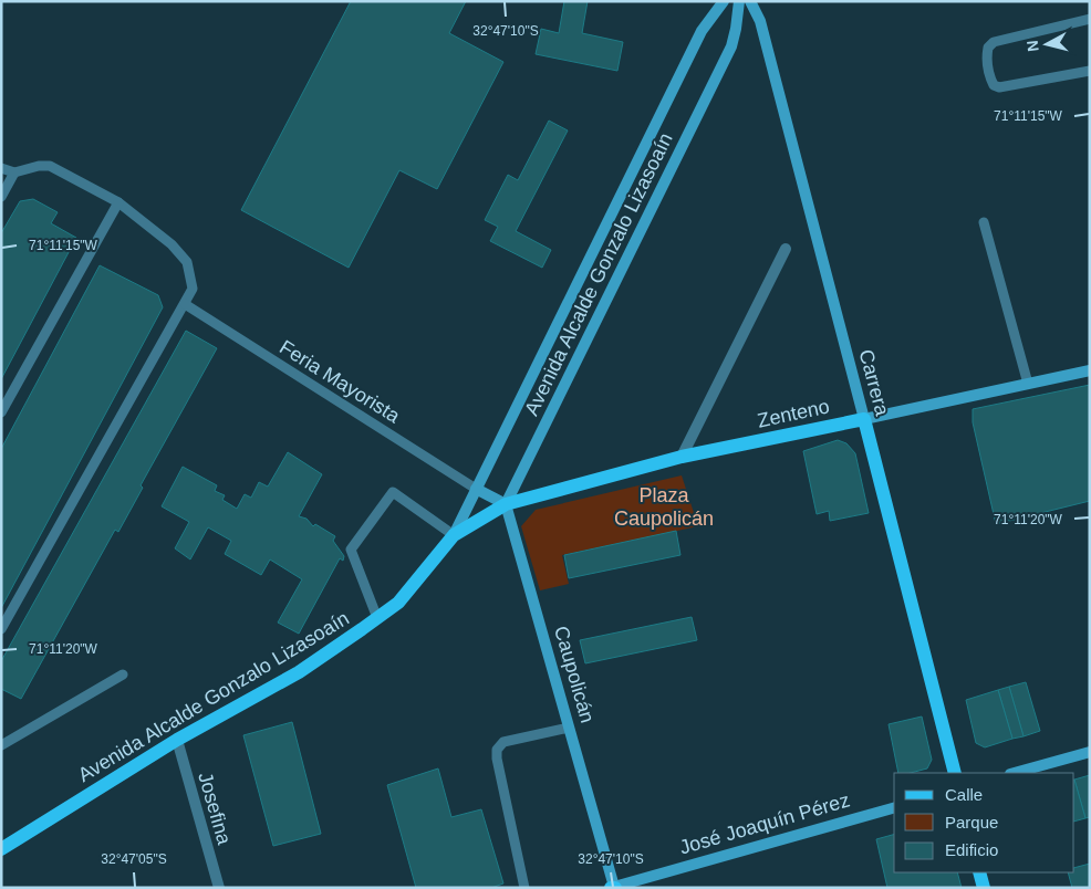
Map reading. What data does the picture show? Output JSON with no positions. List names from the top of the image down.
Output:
{
  "streets": {
    "main road": [
      "Avenida Alcalde Gonzalo Lizasoaín",
      "Carrera",
      "Zenteno",
      "Caupolicán",
      "José Joaquín Pérez"
    ],
    "street": ["Josefina"],
    "lane": ["Feria Mayorista"]
  },
  "crossings": [
    ["Avenida Alcalde Gonzalo Lizasoaín", "Feria Mayorista"],
    ["Avenida Alcalde Gonzalo Lizasoaín", "Zenteno"],
    ["Avenida Alcalde Gonzalo Lizasoaín", "Caupolicán"],
    ["Avenida Alcalde Gonzalo Lizasoaín", "Josefina"],
    ["Carrera", "Zenteno"],
    ["Zenteno", "Caupolicán"],
    ["Caupolicán", "José Joaquín Pérez"]
  ],
  "parks": ["Plaza Caupolicán"],
  "legend": ["Calle", "Parque", "Edificio"],
  "north": "left",
  "coordinates": [
    "32°47'10\"S",
    "71°11'15\"W",
    "71°11'20\"W",
    "32°47'05\"S"
  ]
}
